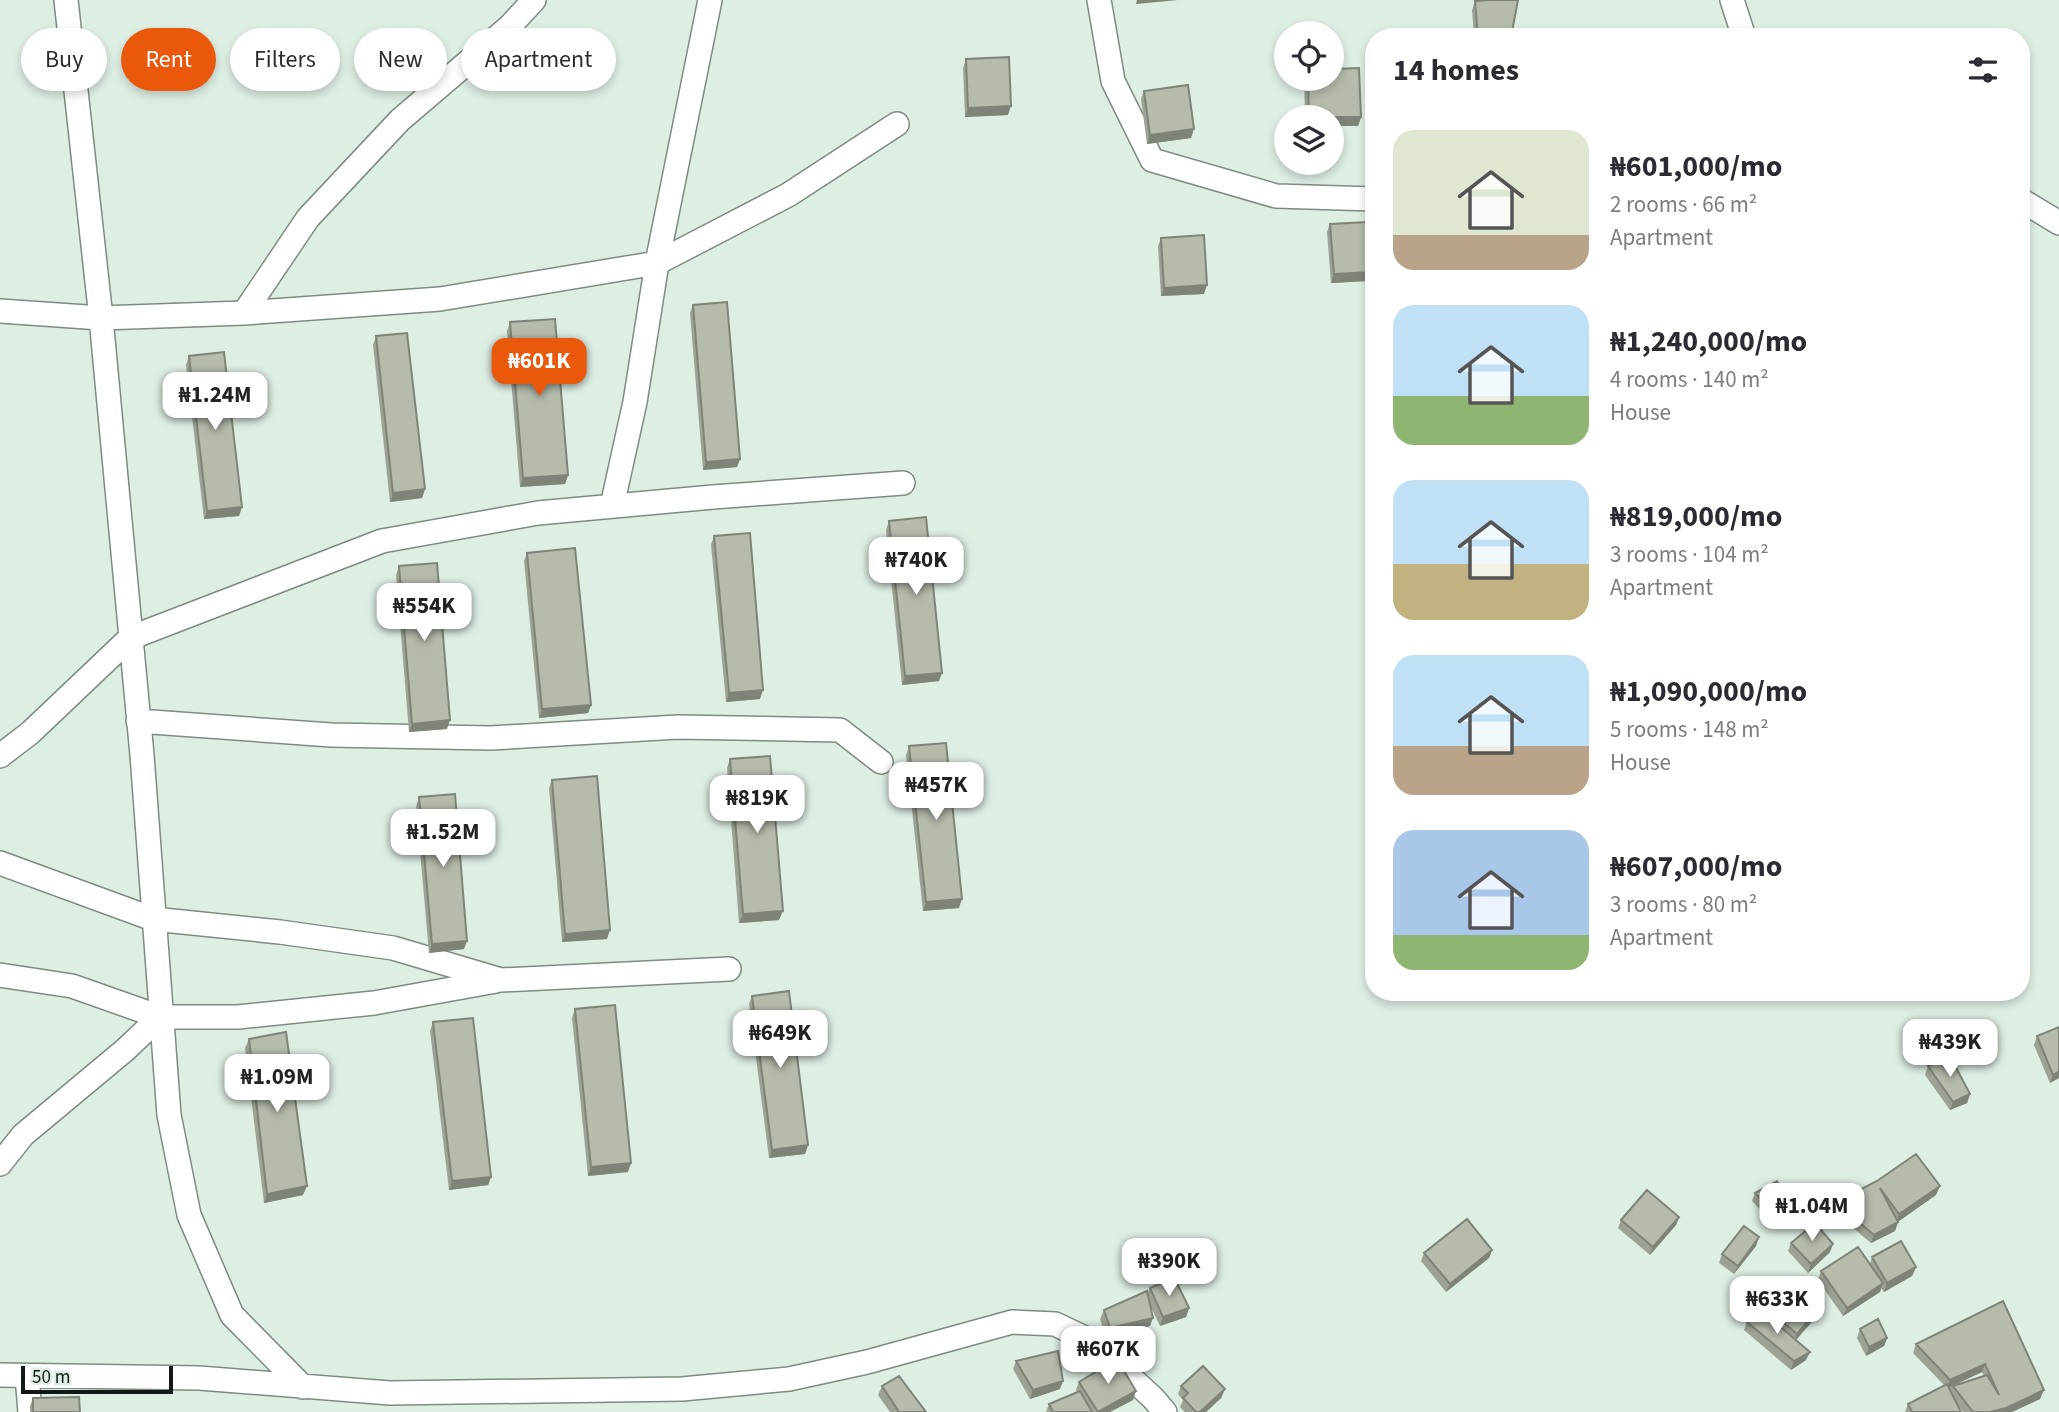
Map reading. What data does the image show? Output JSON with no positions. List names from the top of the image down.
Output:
{
  "scale_bar": "50 m",
  "page": {
    "chip": [
      "Buy",
      "Rent",
      "Filters",
      "New",
      "Apartment"
    ],
    "heading": "14 homes",
    "list": [
      {
        "name": "₦601,000/mo",
        "note": "2 rooms · 66 m² · Apartment"
      },
      {
        "name": "₦1,240,000/mo",
        "note": "4 rooms · 140 m² · House"
      },
      {
        "name": "₦819,000/mo",
        "note": "3 rooms · 104 m² · Apartment"
      },
      {
        "name": "₦1,090,000/mo",
        "note": "5 rooms · 148 m² · House"
      },
      {
        "name": "₦607,000/mo",
        "note": "3 rooms · 80 m² · Apartment"
      }
    ],
    "price": [
      "₦601K",
      "₦1.24M",
      "₦740K",
      "₦554K",
      "₦457K",
      "₦819K",
      "₦1.52M",
      "₦649K",
      "₦439K",
      "₦1.09M",
      "₦1.04M",
      "₦390K",
      "₦633K",
      "₦607K"
    ],
    "scale": "50 m"
  }
}
